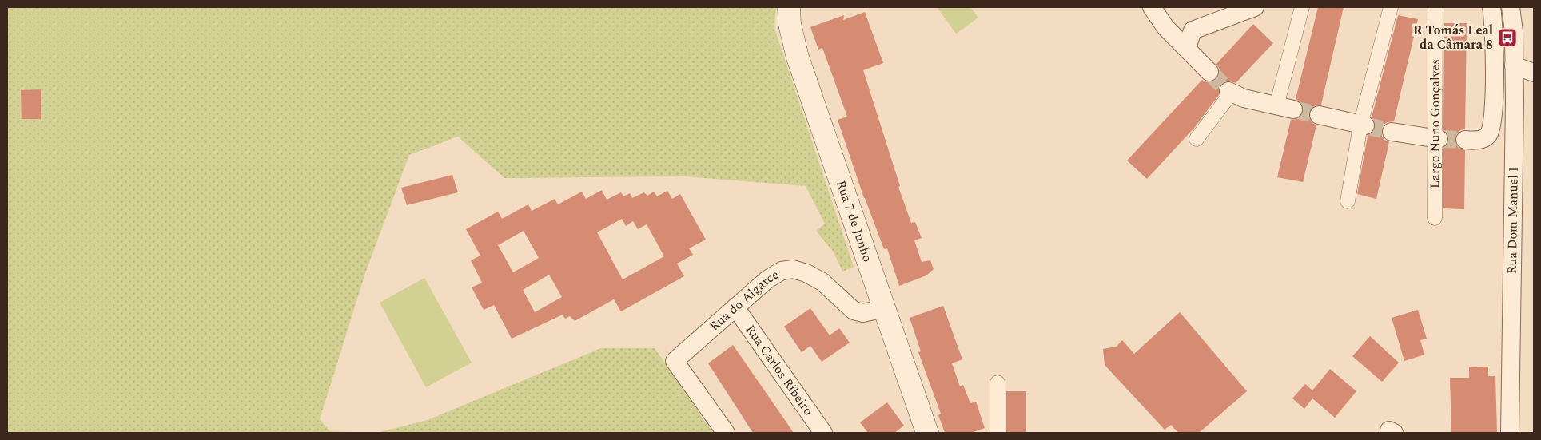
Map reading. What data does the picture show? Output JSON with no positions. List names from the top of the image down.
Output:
{
  "streets": {
    "main road": ["Rua 7 de Junho"],
    "street": [
      "Largo Nuno Gonçalves",
      "Rua Dom Manuel I",
      "Rua do Algarce",
      "Rua Carlos Ribeiro"
    ]
  },
  "crossings": [
    ["Rua 7 de Junho", "Rua do Algarce"],
    ["Rua do Algarce", "Rua Carlos Ribeiro"]
  ],
  "places": {
    "bus stop": ["R Tomás Leal da Câmara 8"]
  }
}
